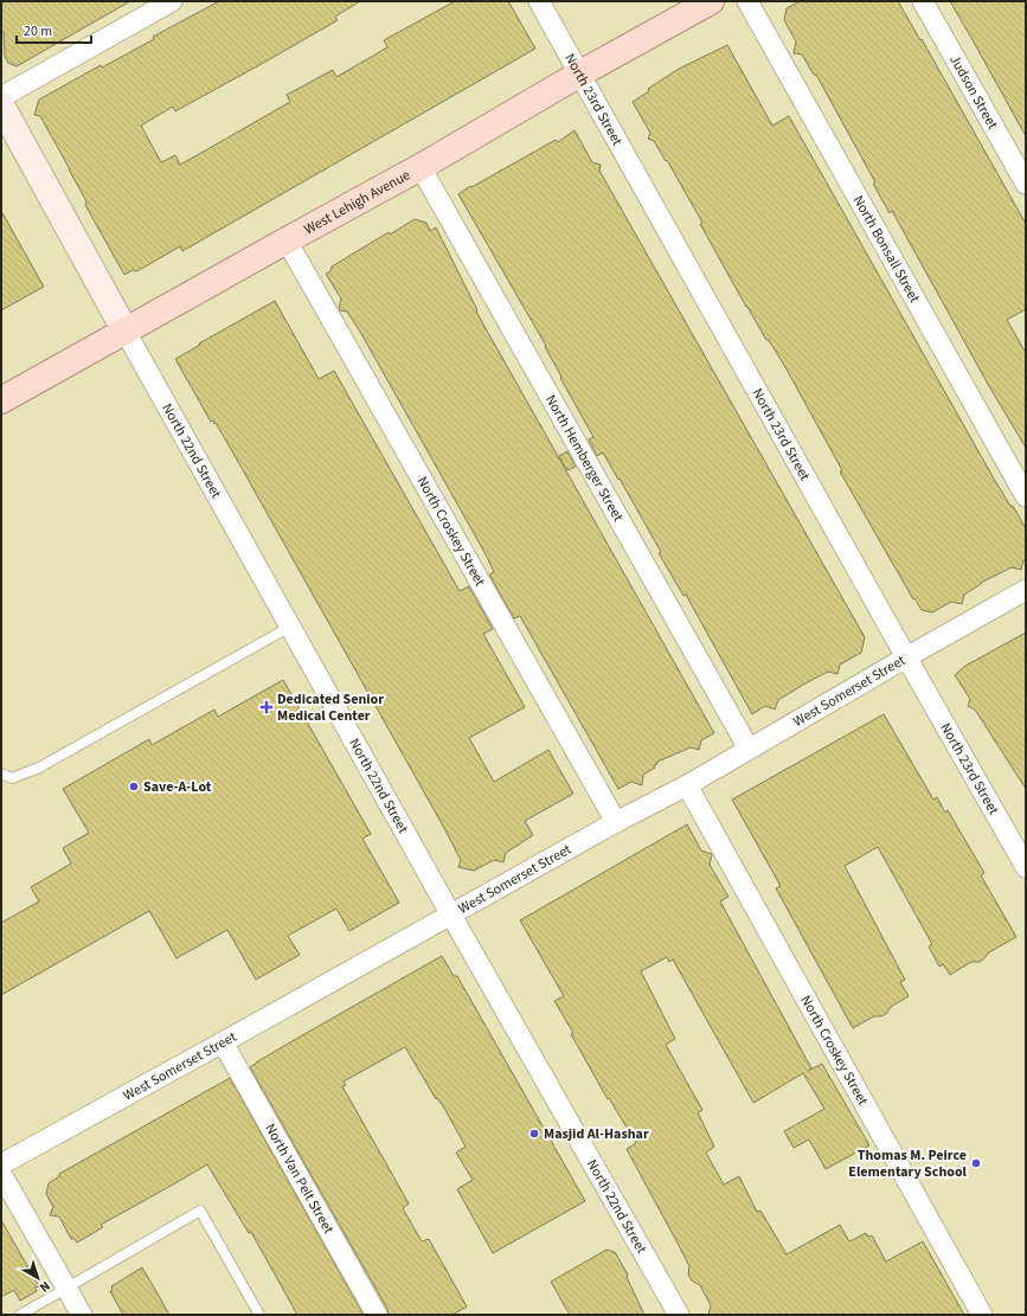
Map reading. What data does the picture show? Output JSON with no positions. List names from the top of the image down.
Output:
{
  "streets": {
    "main road": ["West Lehigh Avenue", "North 22nd Street"],
    "street": [
      "Judson Street",
      "North 23rd Street",
      "North Bonsall Street",
      "North Hemberger Street",
      "North Croskey Street",
      "West Somerset Street",
      "North Van Pelt Street"
    ]
  },
  "crossings": [
    ["North 23rd Street", "West Lehigh Avenue"],
    ["North 23rd Street", "West Somerset Street"],
    ["West Lehigh Avenue", "North 22nd Street"],
    ["West Lehigh Avenue", "North Hemberger Street"],
    ["West Lehigh Avenue", "North Croskey Street"],
    ["North 22nd Street", "West Somerset Street"],
    ["North Hemberger Street", "West Somerset Street"],
    ["North Croskey Street", "West Somerset Street"],
    ["West Somerset Street", "North Van Pelt Street"]
  ],
  "places": {
    "health": ["Dedicated Senior Medical Center"],
    "other": ["Save-A-Lot", "Masjid Al-Hashar", "Thomas M. Peirce Elementary School"]
  },
  "scale_bar": "20 m",
  "north": "bottom right"
}
